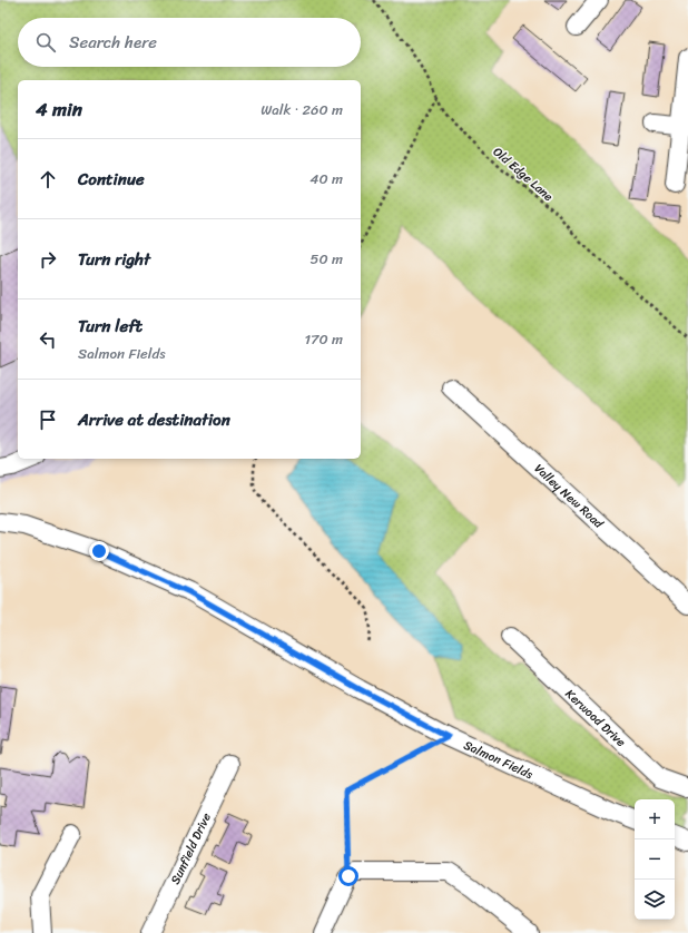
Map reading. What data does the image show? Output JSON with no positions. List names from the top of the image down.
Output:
{
  "streets": {
    "street": [
      "Valley New Road",
      "Kerwood Drive",
      "Salmon Fields",
      "Sunfield Drive"
    ],
    "path": ["Old Edge Lane"]
  },
  "page": {
    "search": "Search here",
    "heading": ["4 min", "Walk · 260 m"],
    "list": [
      ["Continue", "40 m"],
      ["Turn right", "50 m"],
      ["Turn left", "Salmon Fields", "170 m"],
      "Arrive at destination"
    ],
    "map_buttons": ["+", "−"]
  }
}
